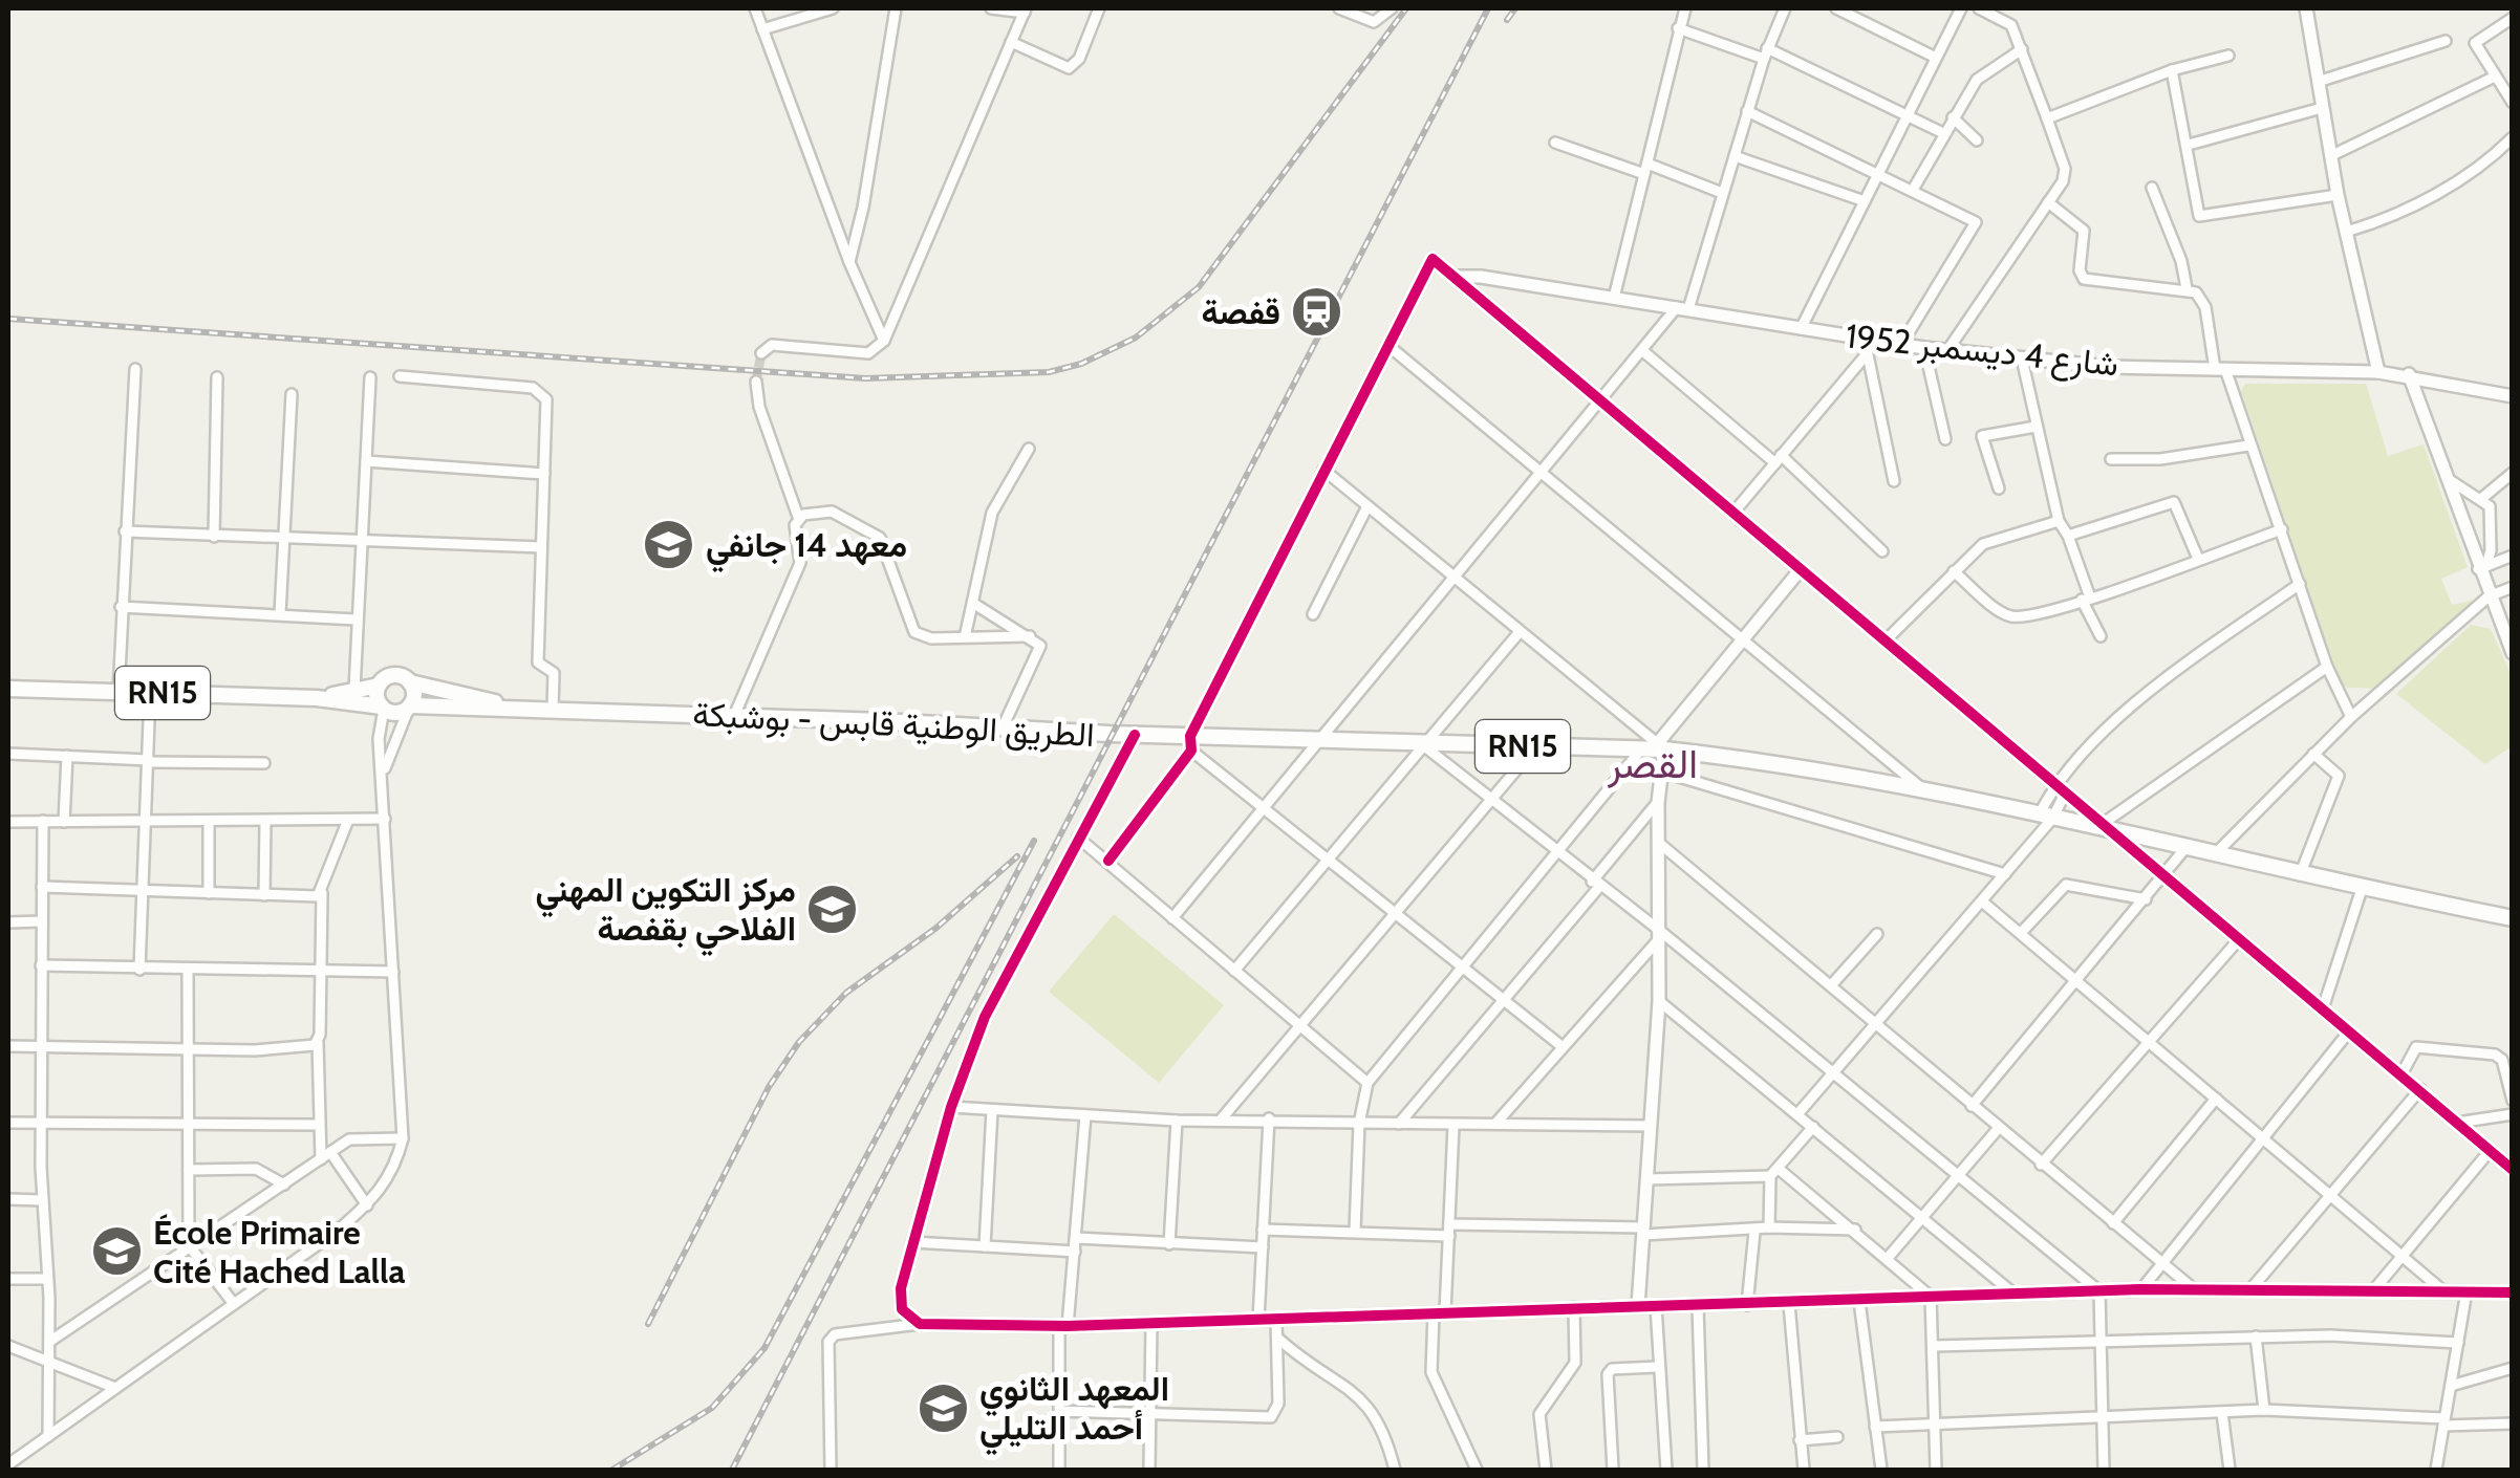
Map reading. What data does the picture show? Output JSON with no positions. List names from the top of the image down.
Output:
{
  "streets": {
    "main road": ["RN15", "الطريق الوطنية قابس - بوشبكة"],
    "street": ["شارع 4 ديسمبر 1952"]
  },
  "crossings": [
    ["RN15", "الطريق الوطنية قابس - بوشبكة"]
  ],
  "districts": ["القصر"],
  "places": {
    "station": ["قفصة"],
    "school or university": [
      "معهد 14 جانفي",
      "مركز التكوين المهني الفلاحي بقفصة",
      "École Primaire Cité Hached Lalla",
      "المعهد الثانوي أحمد التليلي"
    ]
  }
}
